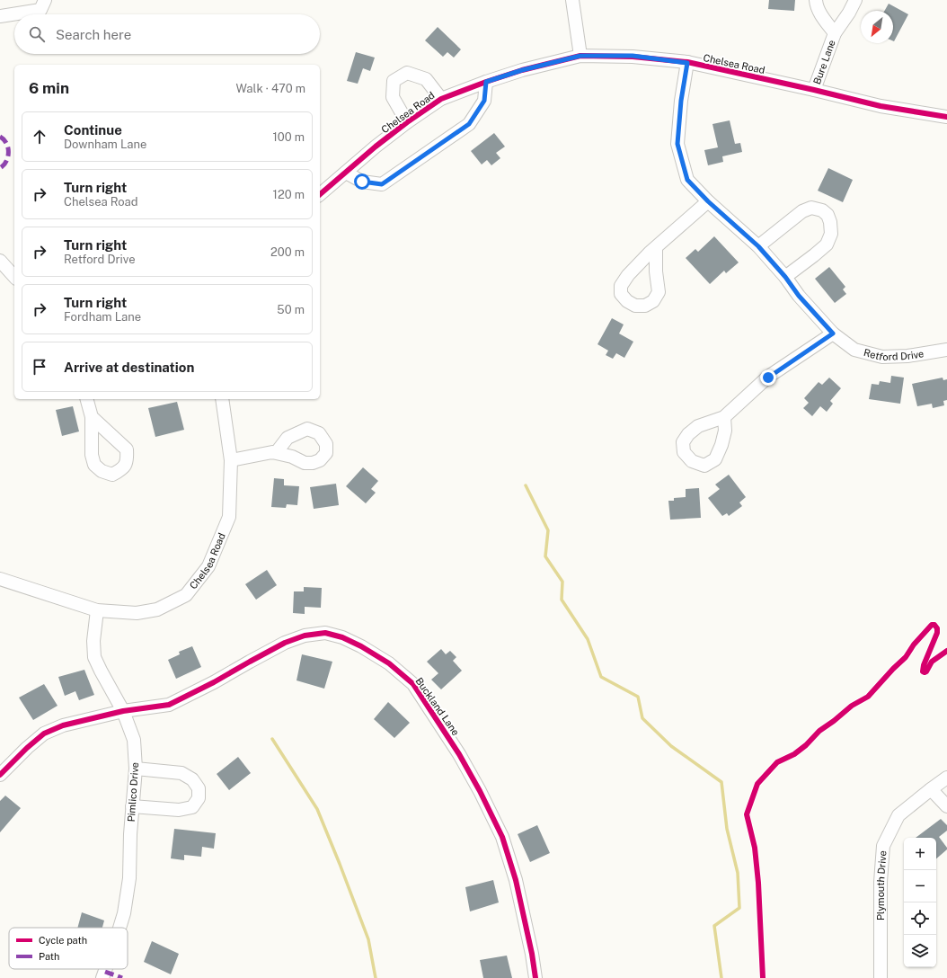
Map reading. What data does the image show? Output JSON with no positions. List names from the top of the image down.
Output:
{
  "streets": {
    "street": [
      "Bure Lane",
      "Chelsea Road",
      "Retford Drive",
      "Buckland Lane",
      "Pimlico Drive",
      "Plymouth Drive"
    ]
  },
  "crossings": [
    ["Bure Lane", "Chelsea Road"],
    ["Chelsea Road", "Retford Drive"],
    ["Chelsea Road", "Pimlico Drive"],
    ["Buckland Lane", "Pimlico Drive"]
  ],
  "legend": ["Cycle path", "Path"],
  "north": "bottom left",
  "page": {
    "search": "Search here",
    "heading": ["6 min", "Walk · 470 m"],
    "list": [
      ["Continue", "Downham Lane", "100 m"],
      ["Turn right", "Chelsea Road", "120 m"],
      ["Turn right", "Retford Drive", "200 m"],
      ["Turn right", "Fordham Lane", "50 m"],
      "Arrive at destination"
    ],
    "map_buttons": ["+", "−"]
  }
}
